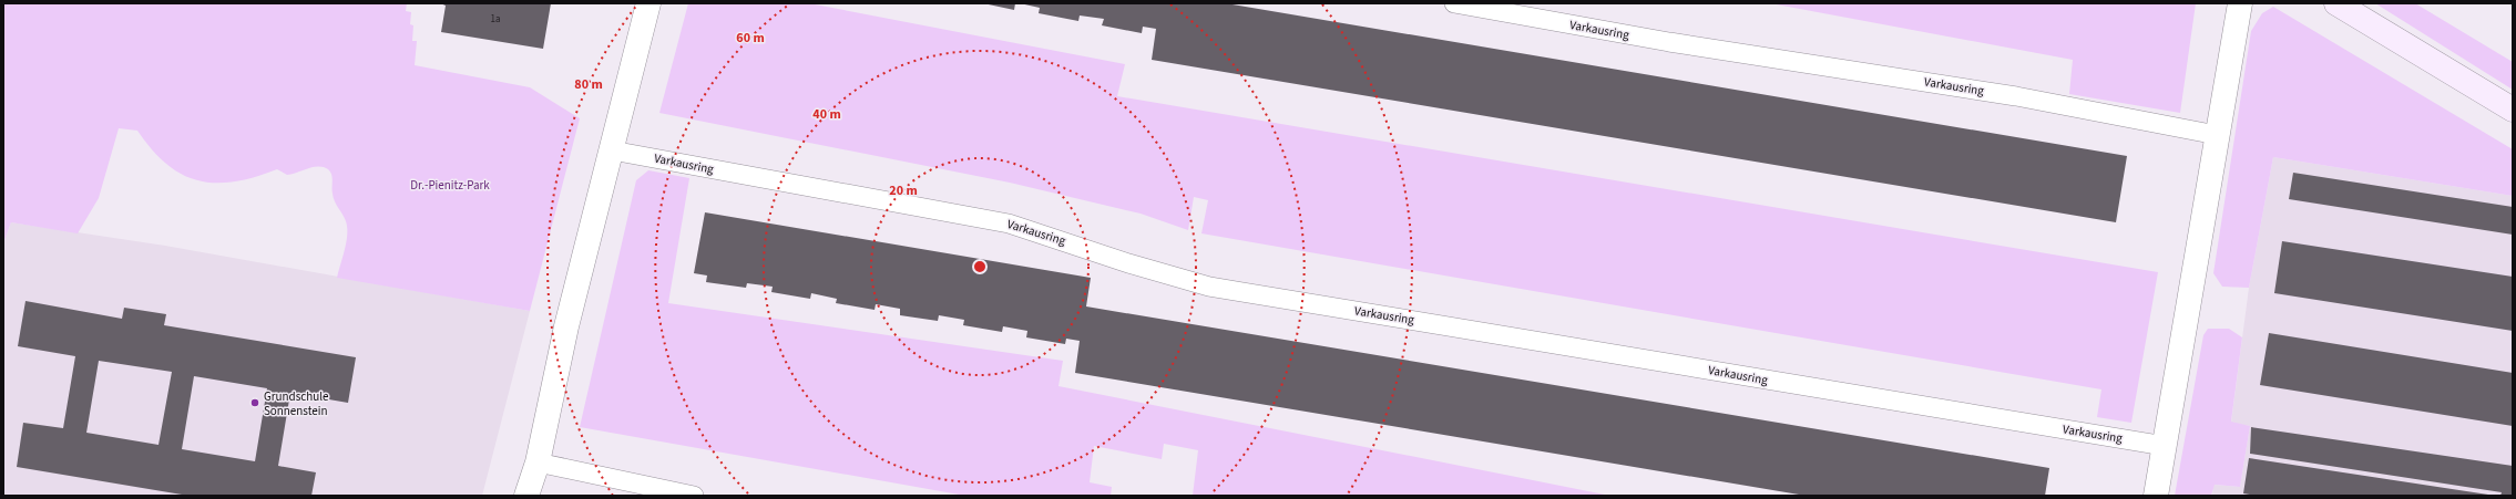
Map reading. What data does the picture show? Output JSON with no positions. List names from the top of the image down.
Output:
{
  "streets": {
    "lane": ["Varkausring"]
  },
  "parks": ["Dr.-Pienitz-Park"],
  "places": ["Grundschule Sonnenstein"],
  "house_numbers": ["1a"],
  "rings": [
    "60 m",
    "80 m",
    "40 m",
    "20 m"
  ]
}
